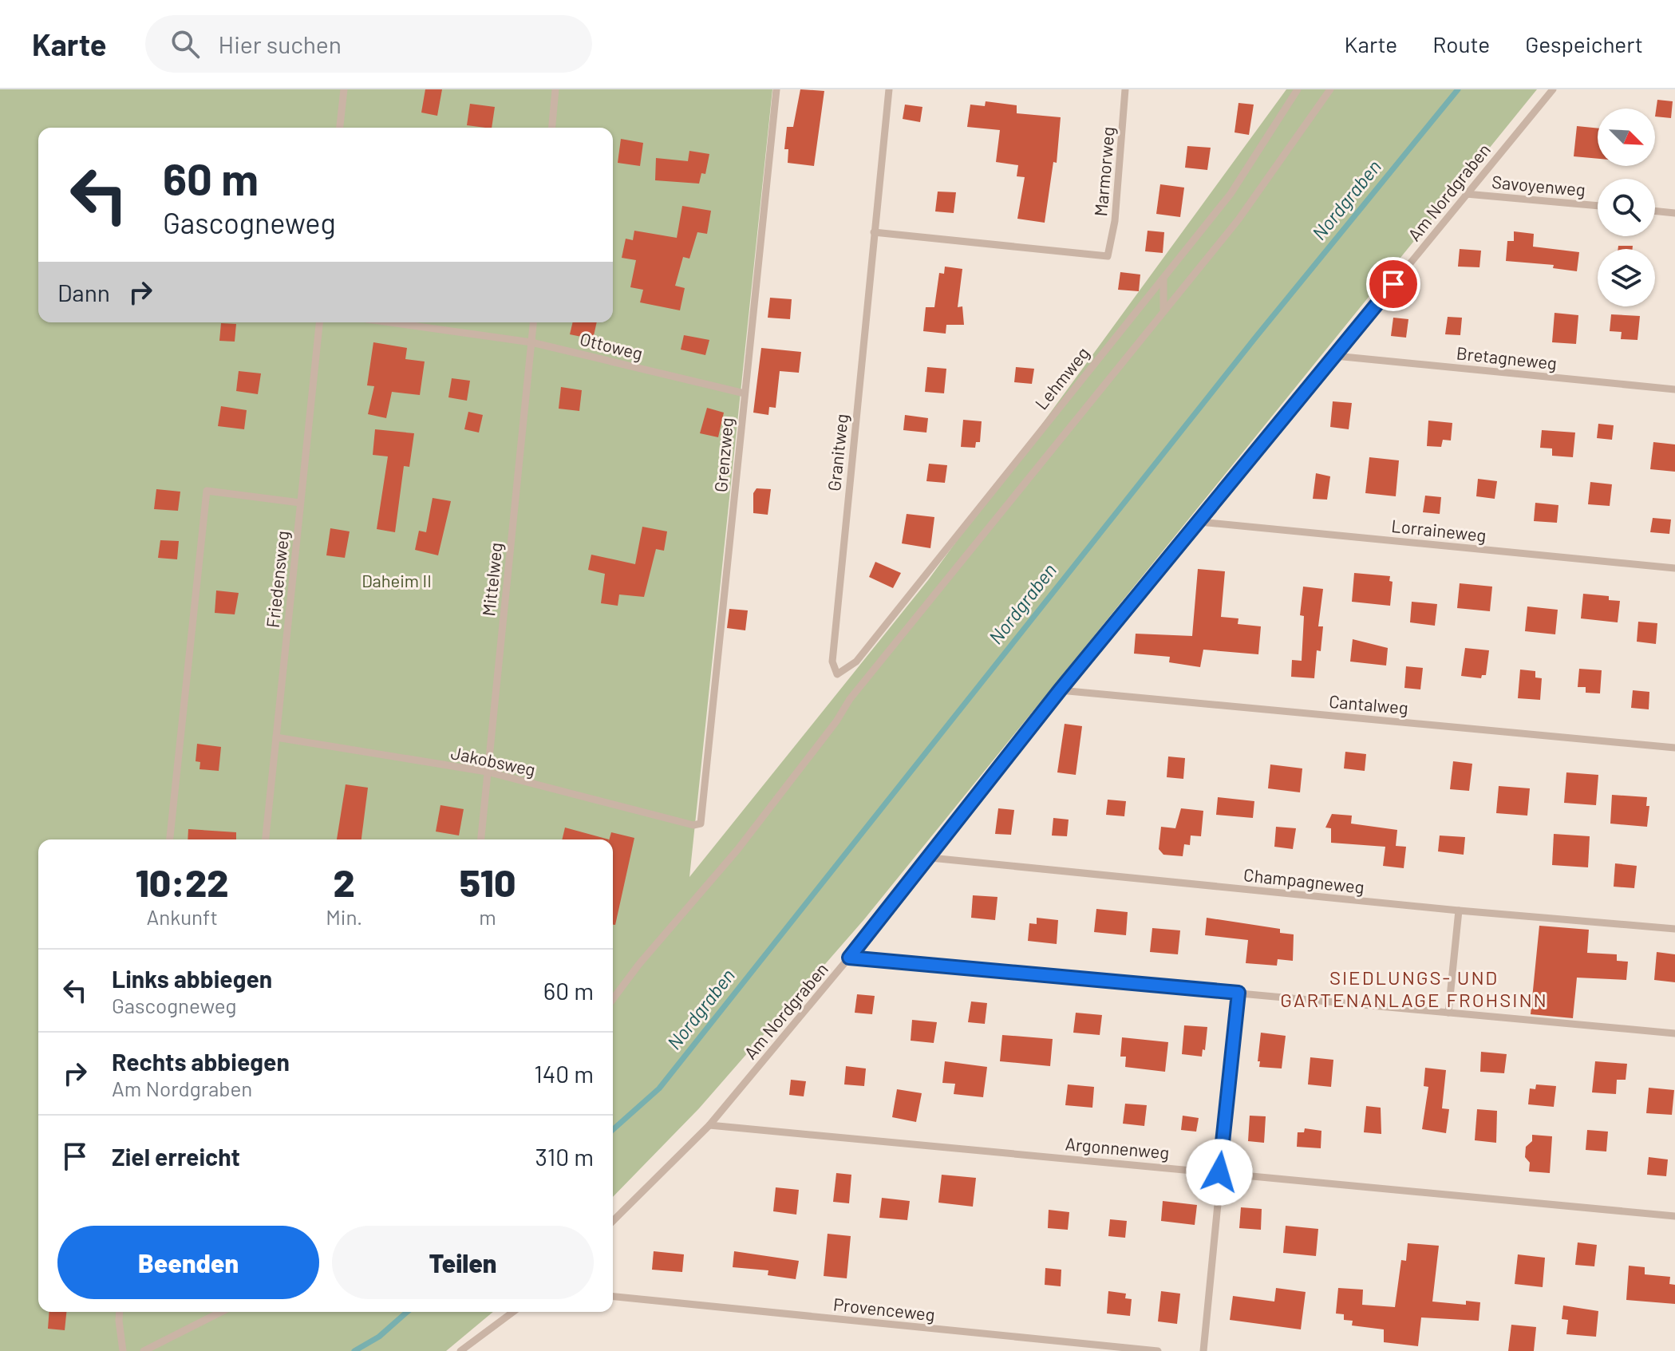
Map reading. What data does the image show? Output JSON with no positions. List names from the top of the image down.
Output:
{
  "streets": {
    "lane": [
      "Marmorweg",
      "Savoyenweg",
      "Am Nordgraben",
      "Ottoweg",
      "Bretagneweg",
      "Lehmweg",
      "Granitweg",
      "Grenzweg",
      "Lorraineweg",
      "Friedensweg",
      "Mittelweg",
      "Cantalweg",
      "Jakobsweg",
      "Champagneweg",
      "Argonnenweg",
      "Provenceweg"
    ]
  },
  "crossings": [
    ["Marmorweg", "Granitweg"],
    ["Savoyenweg", "Am Nordgraben"],
    ["Am Nordgraben", "Bretagneweg"],
    ["Am Nordgraben", "Lorraineweg"],
    ["Am Nordgraben", "Cantalweg"],
    ["Am Nordgraben", "Champagneweg"],
    ["Am Nordgraben", "Argonnenweg"],
    ["Ottoweg", "Grenzweg"],
    ["Ottoweg", "Mittelweg"],
    ["Lehmweg", "Granitweg"],
    ["Grenzweg", "Jakobsweg"],
    ["Friedensweg", "Jakobsweg"],
    ["Mittelweg", "Jakobsweg"]
  ],
  "districts": ["SIEDLUNGS- UND GARTENANLAGE FROHSINN"],
  "water": ["Nordgraben"],
  "parks": ["Daheim II"],
  "north": "bottom right",
  "page": {
    "header": "Karte",
    "search": "Hier suchen",
    "nav": ["Karte", "Route", "Gespeichert"],
    "turn": ["60 m", "Gascogneweg"],
    "then": "Dann",
    "eta": [
      "10:22",
      "Ankunft",
      "2",
      "Min.",
      "510",
      "m"
    ],
    "list": [
      {
        "name": "Links abbiegen",
        "note": "Gascogneweg",
        "value": "60 m"
      },
      {
        "name": "Rechts abbiegen",
        "note": "Am Nordgraben",
        "value": "140 m"
      },
      {
        "name": "Ziel erreicht",
        "value": "310 m"
      }
    ],
    "buttons": ["Beenden", "Teilen"]
  }
}
